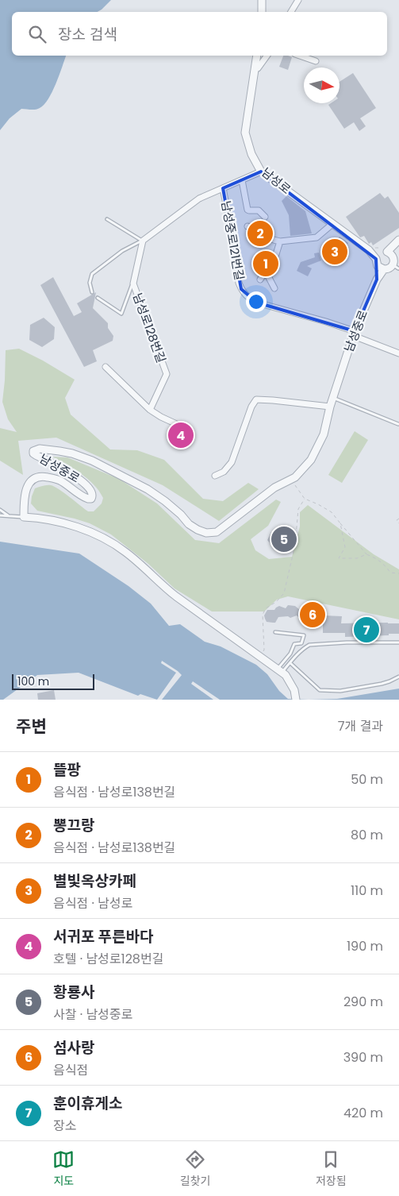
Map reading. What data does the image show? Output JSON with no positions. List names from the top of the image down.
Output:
{
  "streets": {
    "street": [
      "남성로",
      "남성중로121번길",
      "남성로128번길",
      "남성중로"
    ]
  },
  "crossings": [
    ["남성중로121번길", "남성중로"]
  ],
  "scale_bar": "100 m",
  "north": "right",
  "page": {
    "search": "장소 검색",
    "pins": [
      "2",
      "3",
      "1",
      "4",
      "5",
      "6",
      "7"
    ],
    "scale": "100 m",
    "heading": ["주변", "7개 결과"],
    "list": [
      {
        "mark": "1",
        "name": "뜰팡",
        "note": "음식점 · 남성로138번길",
        "value": "50 m"
      },
      {
        "mark": "2",
        "name": "뽕끄랑",
        "note": "음식점 · 남성로138번길",
        "value": "80 m"
      },
      {
        "mark": "3",
        "name": "별빛옥상카페",
        "note": "음식점 · 남성로",
        "value": "110 m"
      },
      {
        "mark": "4",
        "name": "서귀포 푸른바다",
        "note": "호텔 · 남성로128번길",
        "value": "190 m"
      },
      {
        "mark": "5",
        "name": "황룡사",
        "note": "사찰 · 남성중로",
        "value": "290 m"
      },
      {
        "mark": "6",
        "name": "섬사랑",
        "note": "음식점",
        "value": "390 m"
      },
      {
        "mark": "7",
        "name": "훈이휴게소",
        "note": "장소",
        "value": "420 m"
      }
    ],
    "nav": ["지도", "길찾기", "저장됨"]
  }
}
